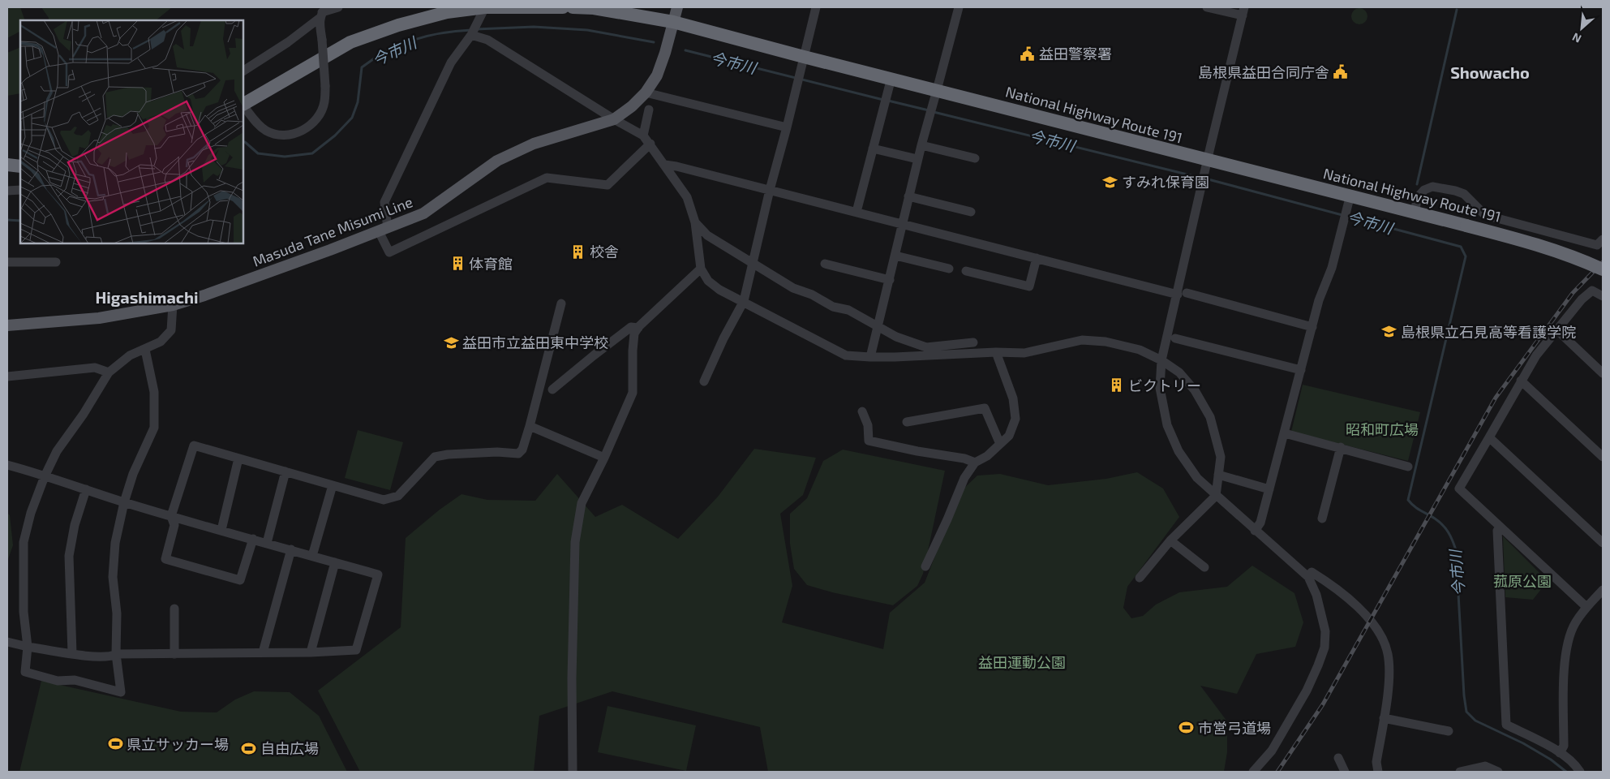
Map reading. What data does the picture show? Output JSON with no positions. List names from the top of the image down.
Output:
{
  "streets": {
    "highway": ["National Highway Route 191"],
    "main road": ["Masuda Tane Misumi Line"]
  },
  "crossings": [
    ["National Highway Route 191", "Masuda Tane Misumi Line"]
  ],
  "districts": ["Showacho", "Higashimachi"],
  "water": ["今市川"],
  "parks": ["昭和町広場", "菰原公園", "益田運動公園"],
  "places": {
    "public building": ["益田警察署", "島根県益田合同庁舎"],
    "school or university": ["すみれ保育園", "島根県立石見高等看護学院", "益田市立益田東中学校"],
    "building": ["校舎", "体育館", "ビクトリー"],
    "sports": ["市営弓道場", "県立サッカー場", "自由広場"]
  },
  "north": "bottom left"
}
